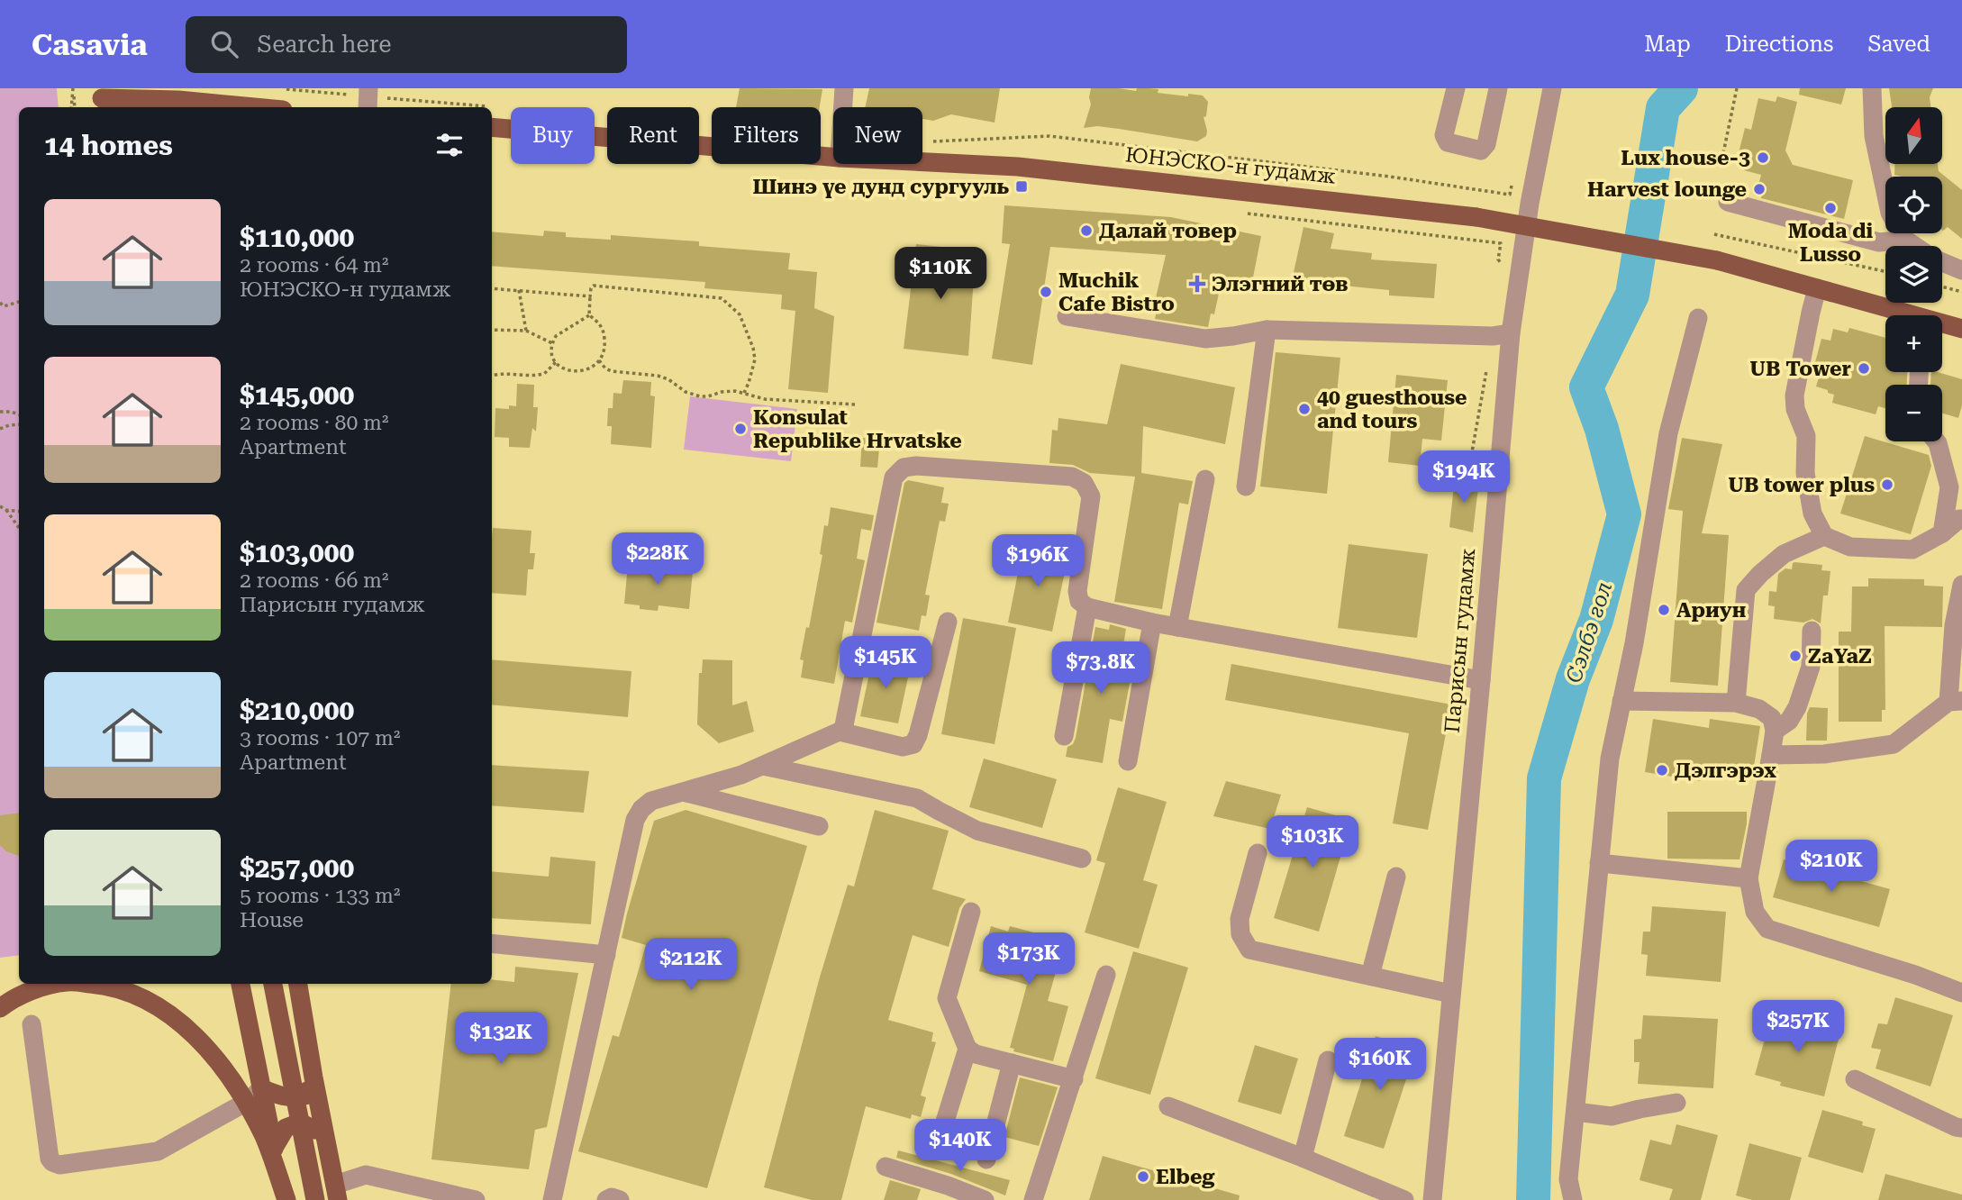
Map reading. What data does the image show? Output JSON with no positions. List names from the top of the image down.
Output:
{
  "streets": {
    "main road": ["ЮНЭСКО-н гудамж"],
    "street": ["Парисын гудамж"]
  },
  "water": ["Сэлбэ гол"],
  "places": {
    "other": [
      "Lux house-3",
      "Harvest lounge",
      "Moda di Lusso",
      "Далай товер",
      "Muchik Cafe Bistro",
      "UB Tower",
      "40 guesthouse and tours",
      "Konsulat Republike Hrvatske",
      "UB tower plus",
      "Ариун",
      "ZaYaZ",
      "Дэлгэрэх",
      "Elbeg"
    ],
    "transit": ["Шинэ үе дунд сургууль"],
    "health": ["Элэгний төв"]
  },
  "north": "top",
  "page": {
    "header": "Casavia",
    "search": "Search here",
    "nav": ["Map", "Directions", "Saved"],
    "map_buttons": ["+", "−"],
    "chip": [
      "Buy",
      "Rent",
      "Filters",
      "New"
    ],
    "heading": "14 homes",
    "list": [
      {
        "name": "$110,000",
        "note": "2 rooms · 64 m² · ЮНЭСКО-н гудамж"
      },
      {
        "name": "$145,000",
        "note": "2 rooms · 80 m² · Apartment"
      },
      {
        "name": "$103,000",
        "note": "2 rooms · 66 m² · Парисын гудамж"
      },
      {
        "name": "$210,000",
        "note": "3 rooms · 107 m² · Apartment"
      },
      {
        "name": "$257,000",
        "note": "5 rooms · 133 m² · House"
      }
    ],
    "price": [
      "$110K",
      "$194K",
      "$228K",
      "$196K",
      "$145K",
      "$73.8K",
      "$103K",
      "$210K",
      "$173K",
      "$212K",
      "$257K",
      "$132K",
      "$160K",
      "$140K"
    ]
  }
}
